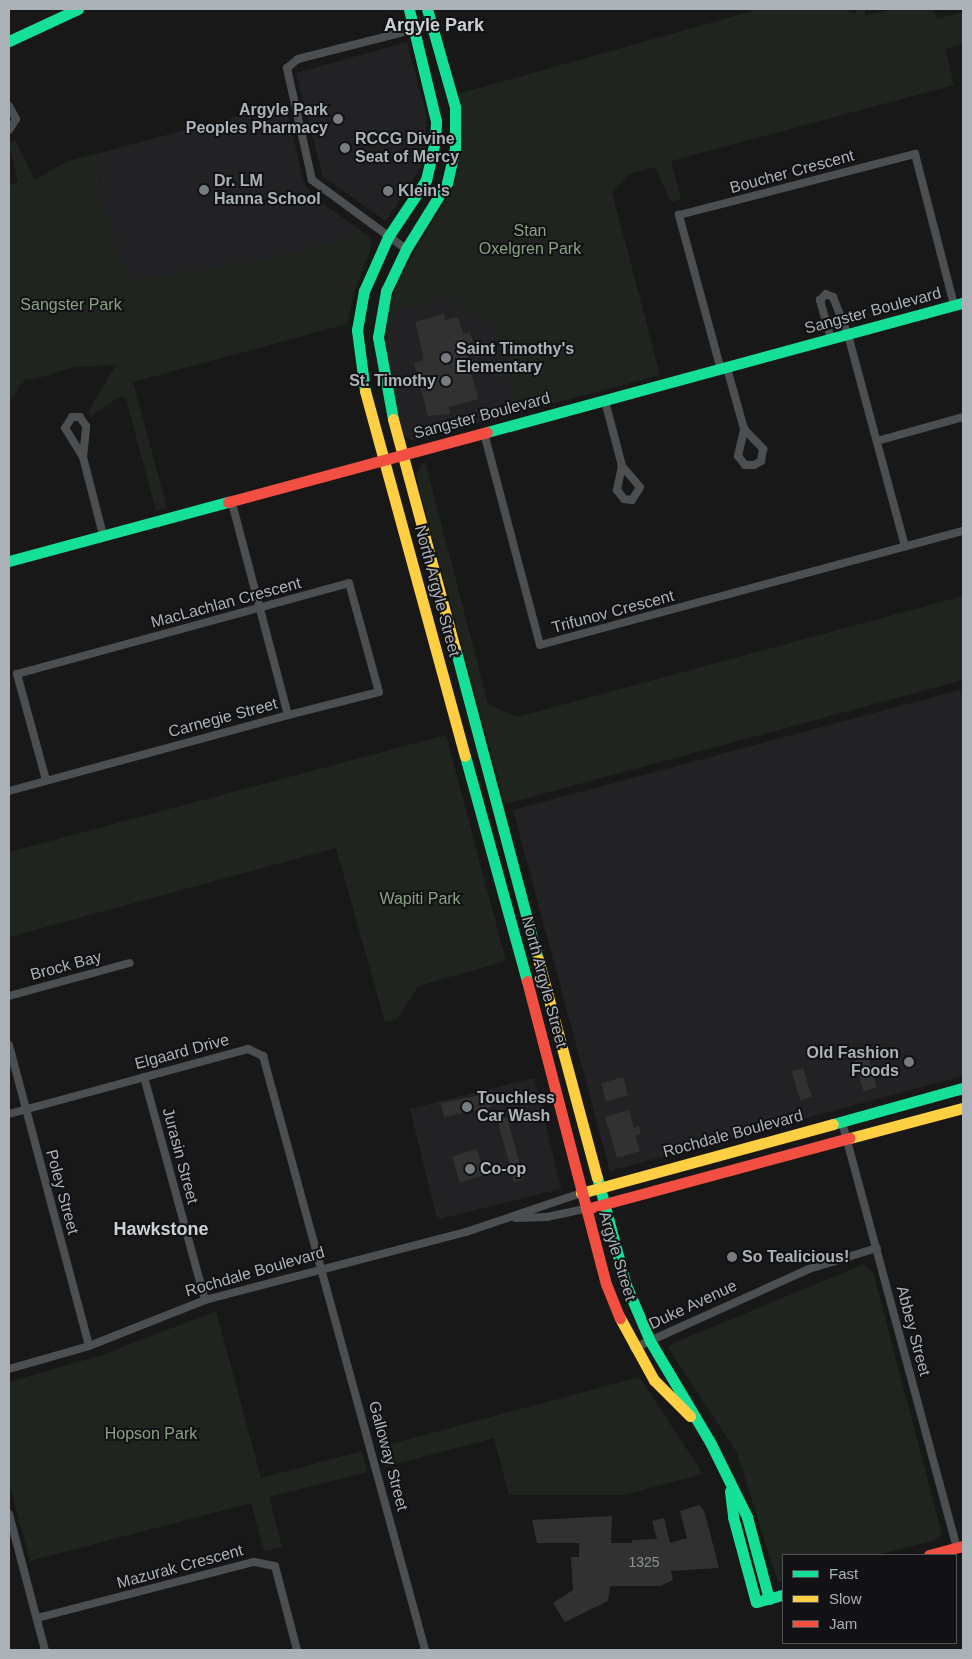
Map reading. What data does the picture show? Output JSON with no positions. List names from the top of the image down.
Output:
{
  "streets": {
    "street": [
      "Boucher Crescent",
      "Sangster Boulevard",
      "North Argyle Street",
      "MacLachlan Crescent",
      "Trifunov Crescent",
      "Carnegie Street",
      "Brock Bay",
      "Elgaard Drive",
      "Rochdale Boulevard",
      "Jurasin Street",
      "Poley Street",
      "Argyle Street",
      "Duke Avenue",
      "Abbey Street",
      "Galloway Street",
      "Mazurak Crescent"
    ]
  },
  "crossings": [
    ["Boucher Crescent", "Sangster Boulevard"],
    ["Sangster Boulevard", "North Argyle Street"],
    ["Sangster Boulevard", "Trifunov Crescent"],
    ["Sangster Boulevard", "Carnegie Street"],
    ["North Argyle Street", "Rochdale Boulevard"],
    ["North Argyle Street", "Argyle Street"],
    ["MacLachlan Crescent", "Carnegie Street"],
    ["Elgaard Drive", "Rochdale Boulevard"],
    ["Elgaard Drive", "Jurasin Street"],
    ["Elgaard Drive", "Poley Street"],
    ["Elgaard Drive", "Galloway Street"],
    ["Rochdale Boulevard", "Jurasin Street"],
    ["Rochdale Boulevard", "Poley Street"],
    ["Rochdale Boulevard", "Argyle Street"],
    ["Rochdale Boulevard", "Abbey Street"],
    ["Rochdale Boulevard", "Galloway Street"],
    ["Argyle Street", "Duke Avenue"],
    ["Duke Avenue", "Abbey Street"]
  ],
  "districts": ["Argyle Park", "Hawkstone"],
  "parks": [
    "Stan Oxelgren Park",
    "Sangster Park",
    "Wapiti Park",
    "Hopson Park"
  ],
  "places": [
    "Argyle Park Peoples Pharmacy",
    "RCCG Divine Seat of Mercy",
    "Dr. LM Hanna School",
    "Klein's",
    "Saint Timothy's Elementary",
    "St. Timothy",
    "Old Fashion Foods",
    "Touchless Car Wash",
    "Co-op",
    "So Tealicious!"
  ],
  "house_numbers": ["1325"],
  "legend": ["Fast", "Slow", "Jam"]
}
